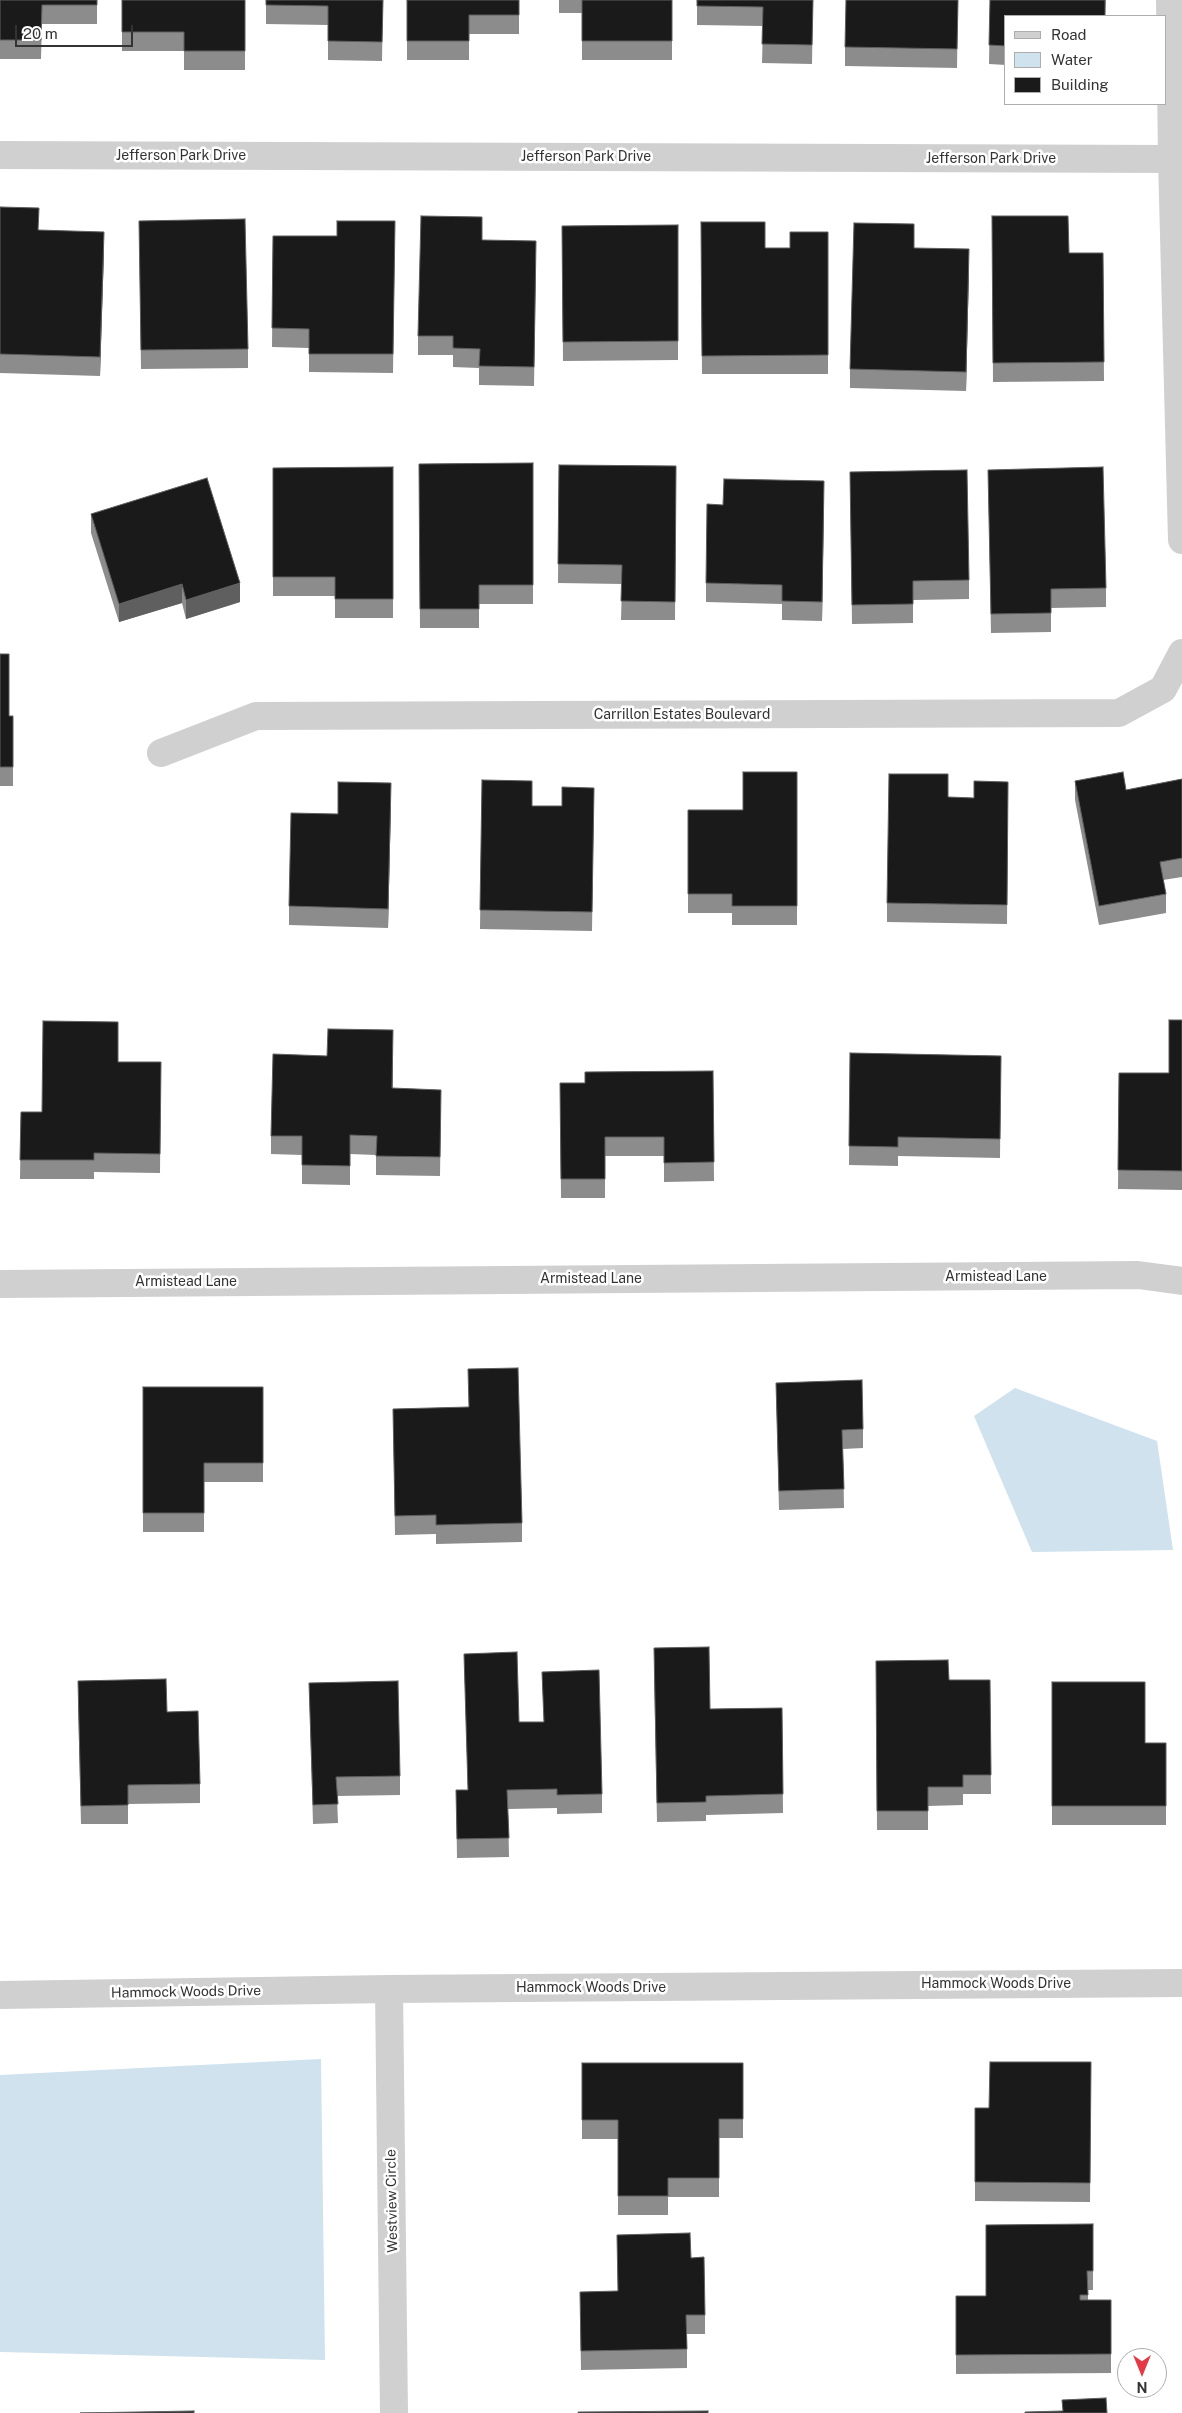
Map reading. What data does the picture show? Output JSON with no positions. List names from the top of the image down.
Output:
{
  "streets": {
    "street": [
      "Jefferson Park Drive",
      "Carrillon Estates Boulevard",
      "Armistead Lane",
      "Hammock Woods Drive",
      "Westview Circle"
    ]
  },
  "crossings": [
    ["Hammock Woods Drive", "Westview Circle"]
  ],
  "legend": ["Road", "Water", "Building"],
  "scale_bar": "20 m",
  "north": "bottom"
}
